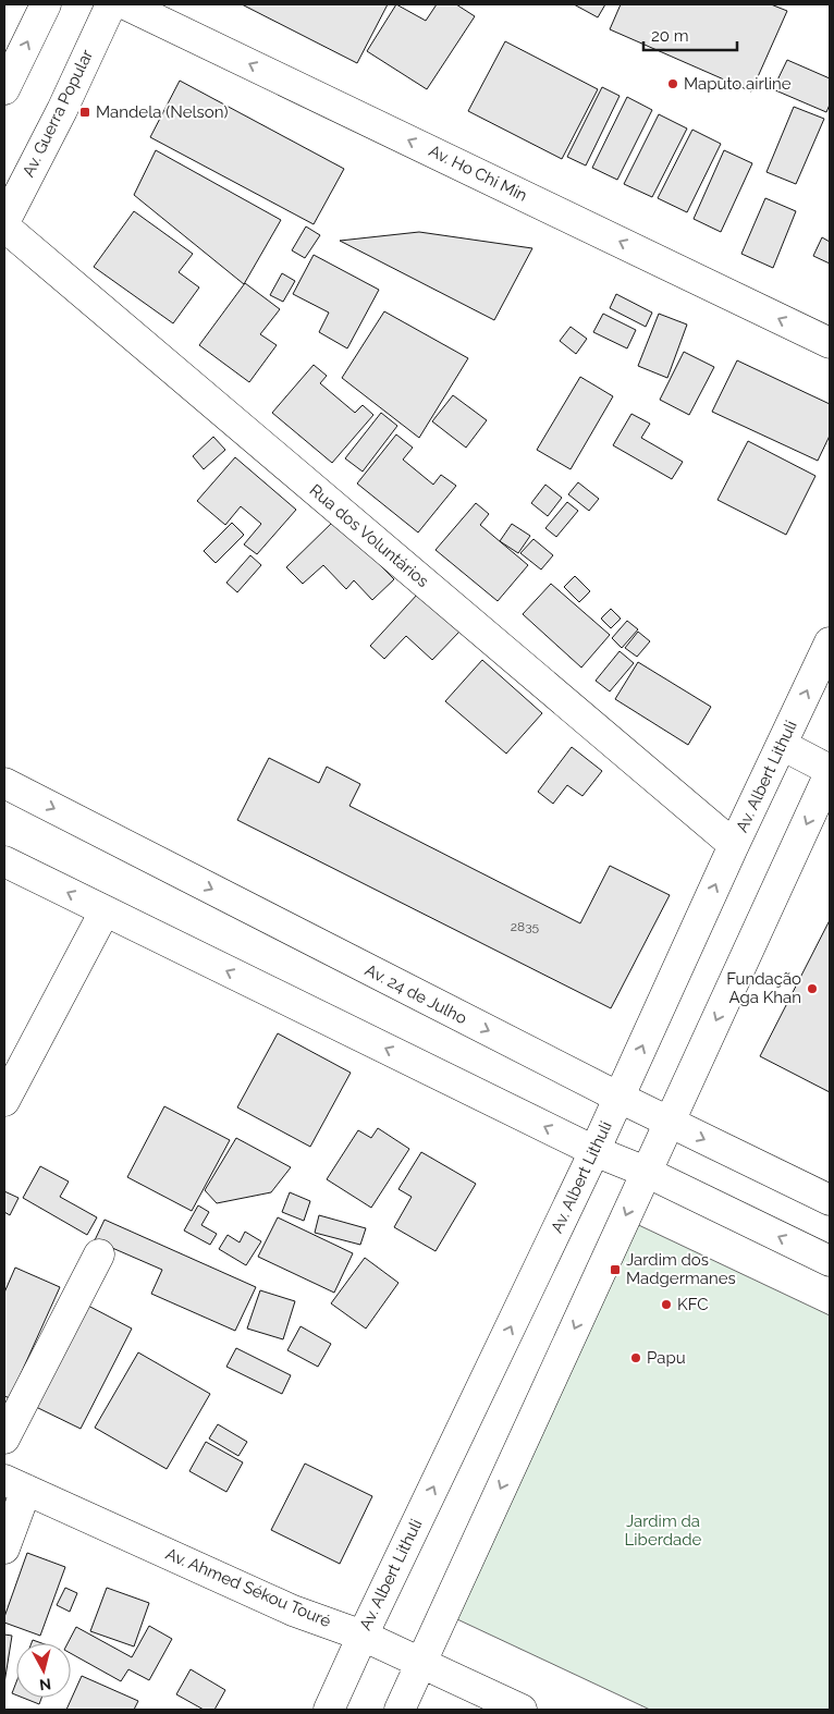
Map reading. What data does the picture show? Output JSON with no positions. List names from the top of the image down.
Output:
{
  "streets": {
    "street": [
      "Av. Guerra Popular",
      "Av. Ho Chi Min",
      "Rua dos Voluntários",
      "Av. Albert Lithuli",
      "Av. 24 de Julho",
      "Av. Ahmed Sékou Touré"
    ]
  },
  "crossings": [
    ["Rua dos Voluntários", "Av. Albert Lithuli"],
    ["Av. Albert Lithuli", "Av. 24 de Julho"],
    ["Av. Albert Lithuli", "Av. Ahmed Sékou Touré"]
  ],
  "one_way": ["Av. Ho Chi Min"],
  "parks": ["Jardim da Liberdade"],
  "places": {
    "other": [
      "Maputo airline",
      "Fundação Aga Khan",
      "KFC",
      "Papu"
    ],
    "transit": ["Mandela (Nelson)", "Jardim dos Madgermanes"]
  },
  "house_numbers": ["2835"],
  "scale_bar": "20 m",
  "north": "bottom"
}
